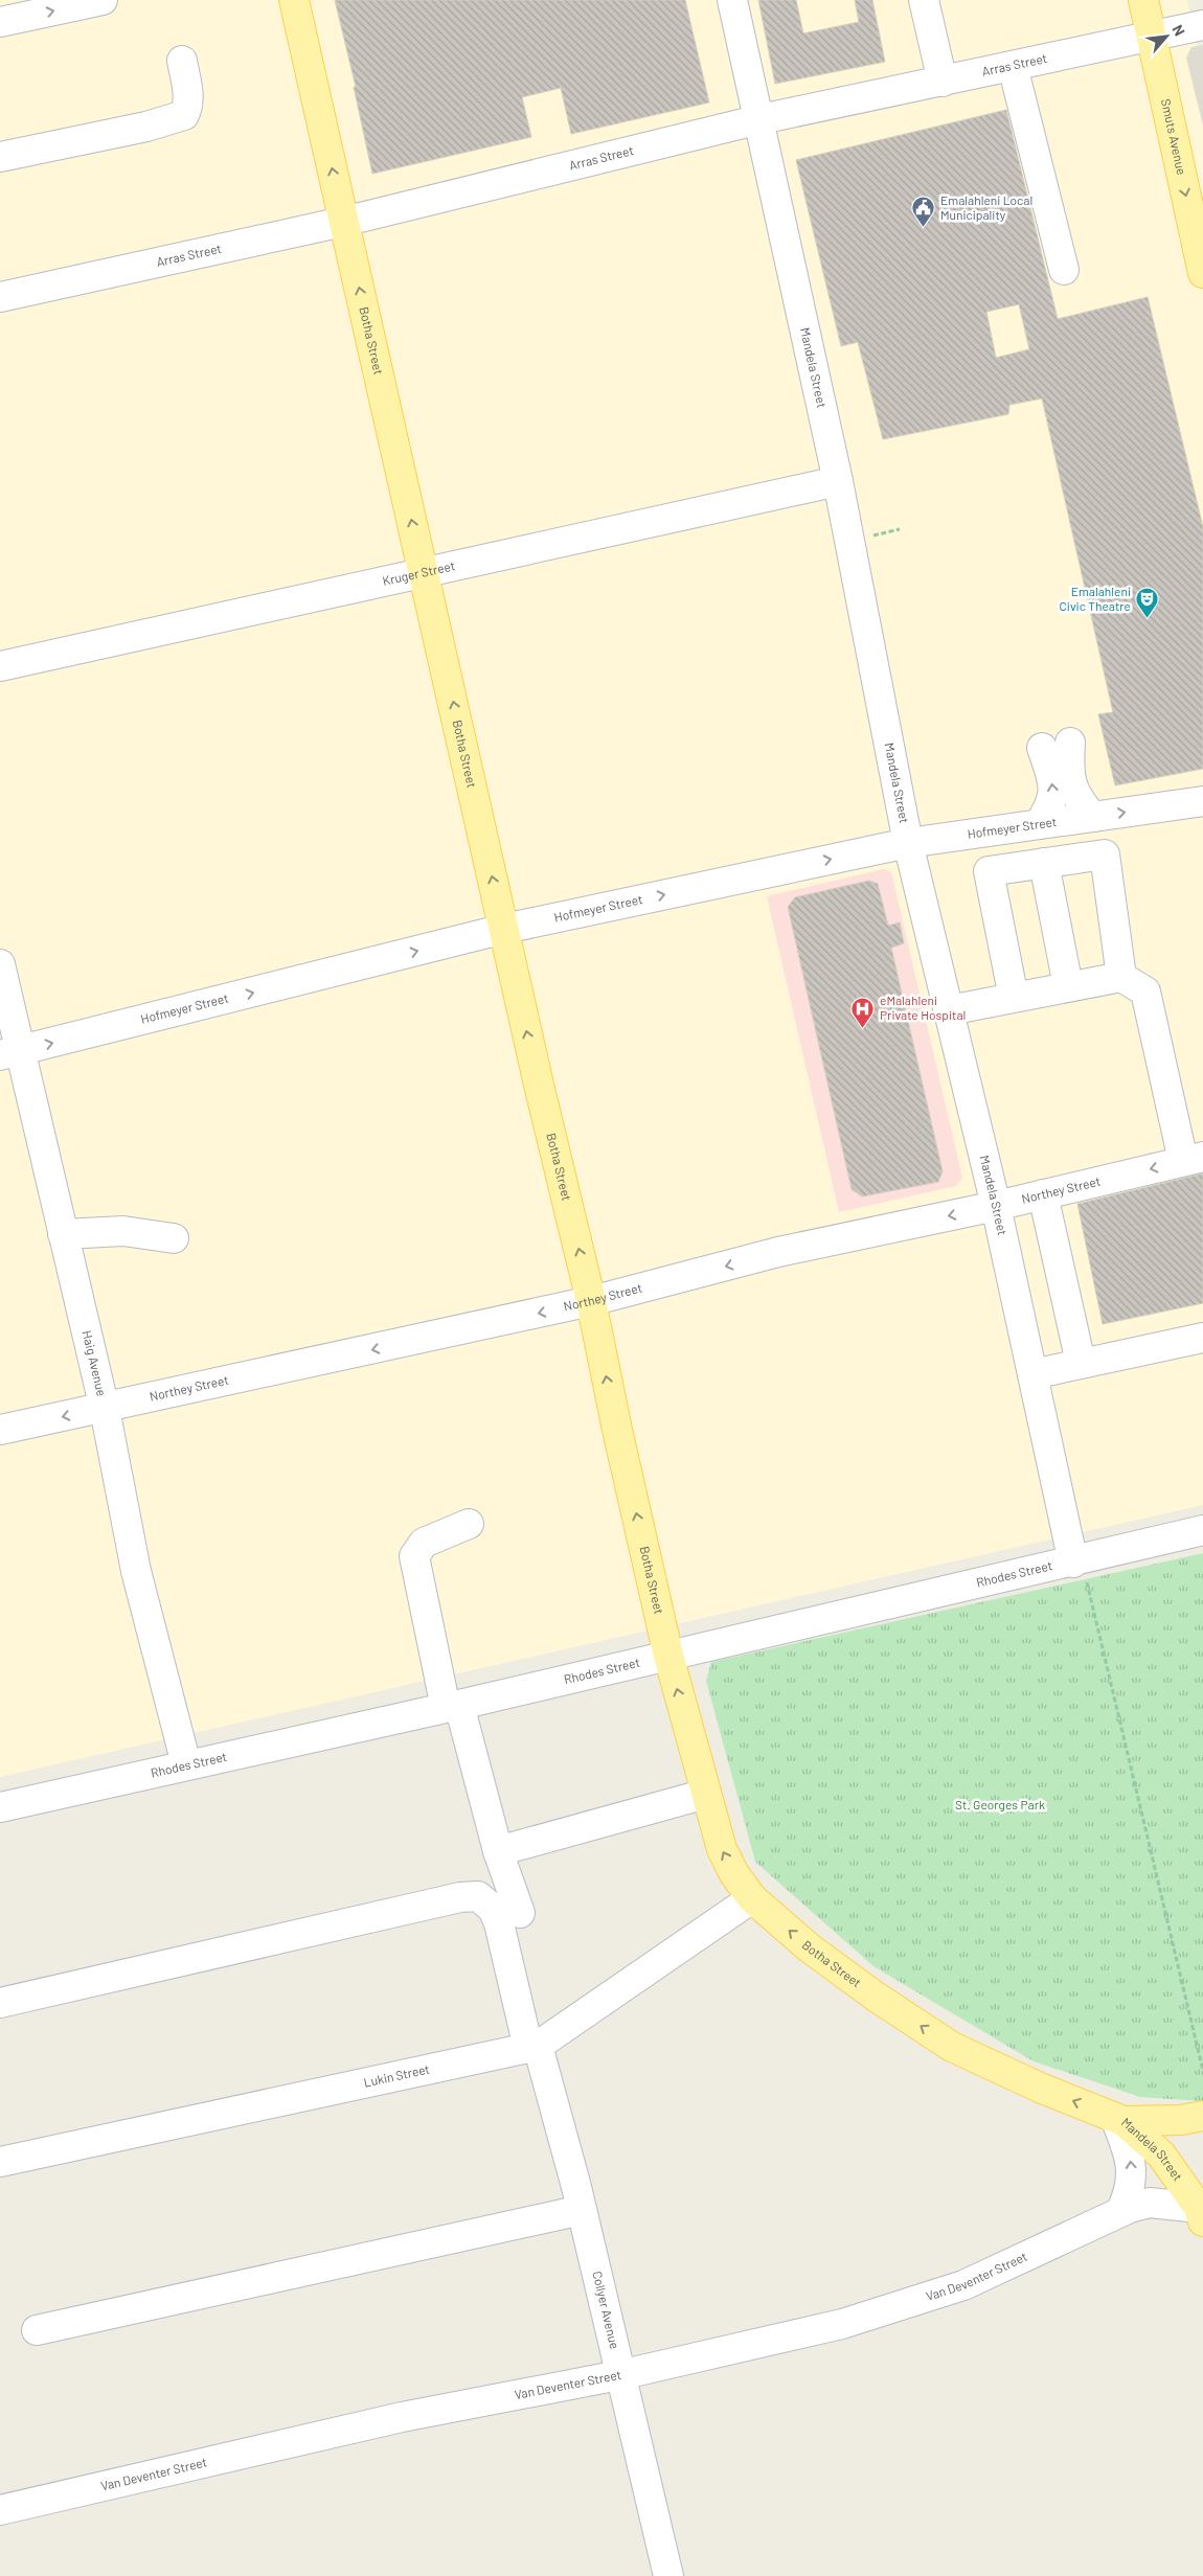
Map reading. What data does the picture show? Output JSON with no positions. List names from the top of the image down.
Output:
{
  "streets": {
    "main road": ["Smuts Avenue", "Botha Street", "Mandela Street"],
    "street": [
      "Arras Street",
      "Kruger Street",
      "Hofmeyer Street",
      "Northey Street",
      "Haig Avenue",
      "Rhodes Street",
      "Lukin Street",
      "Van Deventer Street",
      "Collyer Avenue"
    ]
  },
  "crossings": [
    ["Arras Street", "Smuts Avenue"],
    ["Arras Street", "Botha Street"],
    ["Arras Street", "Mandela Street"],
    ["Botha Street", "Mandela Street"],
    ["Botha Street", "Kruger Street"],
    ["Botha Street", "Hofmeyer Street"],
    ["Botha Street", "Northey Street"],
    ["Botha Street", "Rhodes Street"],
    ["Botha Street", "Lukin Street"],
    ["Mandela Street", "Kruger Street"],
    ["Mandela Street", "Hofmeyer Street"],
    ["Mandela Street", "Northey Street"],
    ["Mandela Street", "Rhodes Street"],
    ["Mandela Street", "Van Deventer Street"],
    ["Hofmeyer Street", "Haig Avenue"],
    ["Northey Street", "Haig Avenue"],
    ["Haig Avenue", "Rhodes Street"],
    ["Lukin Street", "Collyer Avenue"],
    ["Van Deventer Street", "Collyer Avenue"]
  ],
  "one_way": ["Smuts Avenue", "Botha Street", "Hofmeyer Street"],
  "parks": ["St. Georges Park"],
  "places": {
    "public building": ["Emalahleni Local Municipality"],
    "theatre": ["Emalahleni Civic Theatre"],
    "hospital": ["eMalahleni Private Hospital"]
  },
  "north": "top right"
}
